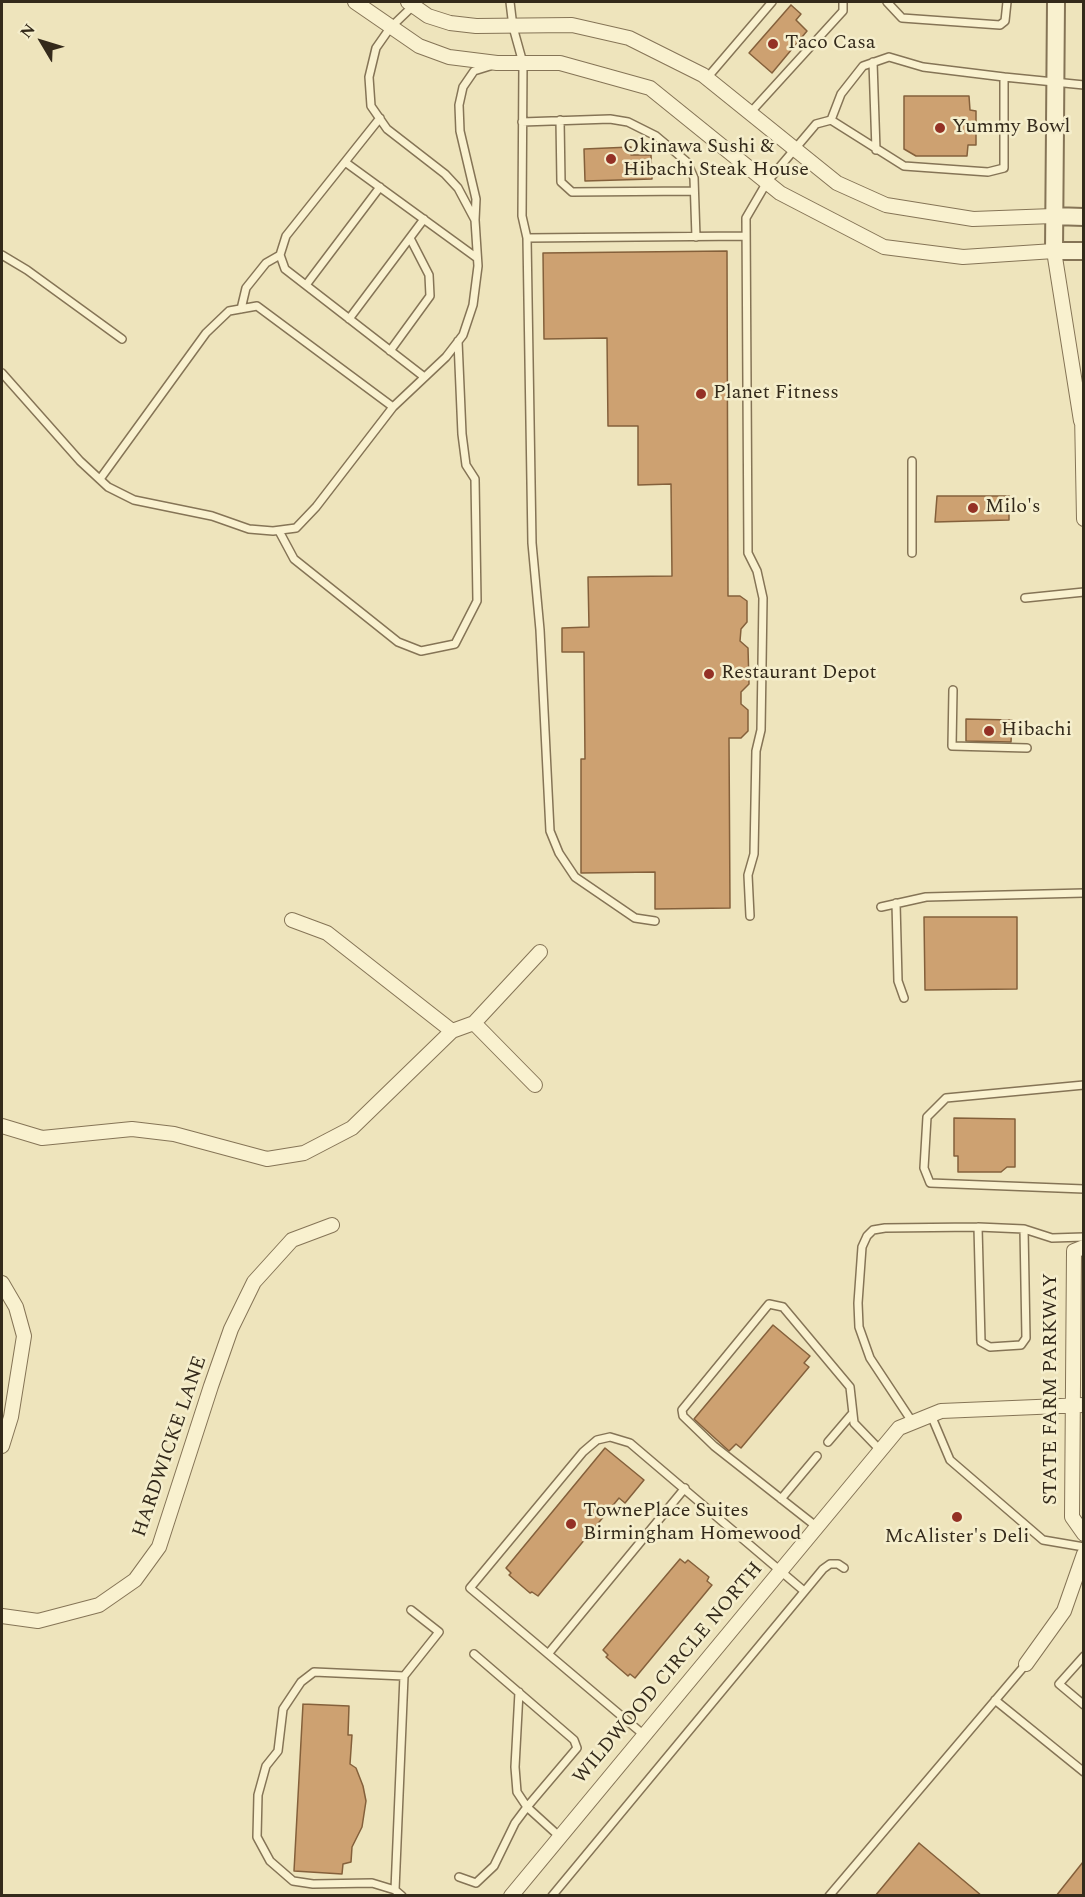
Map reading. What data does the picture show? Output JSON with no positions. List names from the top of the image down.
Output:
{
  "streets": {
    "street": ["STATE FARM PARKWAY", "HARDWICKE LANE", "WILDWOOD CIRCLE NORTH"]
  },
  "crossings": [
    ["STATE FARM PARKWAY", "WILDWOOD CIRCLE NORTH"]
  ],
  "places": [
    "Taco Casa",
    "Yummy Bowl",
    "Okinawa Sushi & Hibachi Steak House",
    "Planet Fitness",
    "Milo's",
    "Restaurant Depot",
    "Hibachi",
    "McAlister's Deli",
    "TownePlace Suites Birmingham Homewood"
  ],
  "north": "top left"
}
